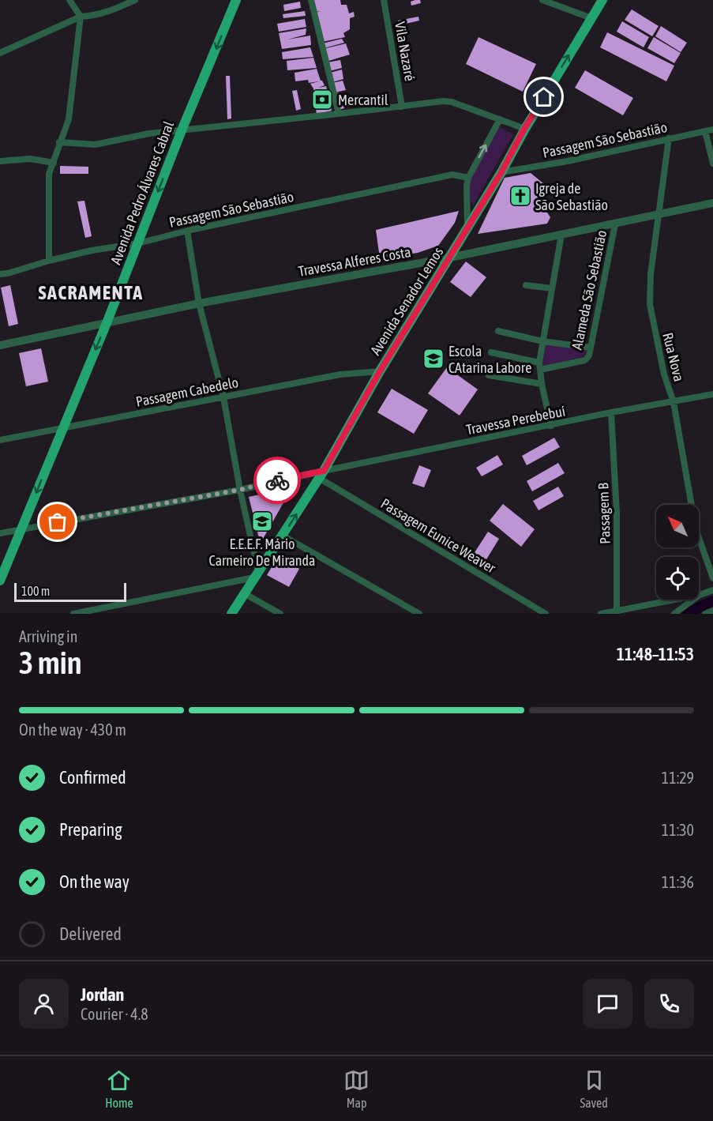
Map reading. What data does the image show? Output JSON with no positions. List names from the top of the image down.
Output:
{
  "streets": {
    "main road": ["Avenida Pedro Álvares Cabral", "Avenida Senador Lemos"],
    "street": [
      "Vila Nazaré",
      "Passagem São Sebastião",
      "Travessa Alferes Costa",
      "Alameda São Sebastião",
      "Rua Nova",
      "Passagem Cabedelo",
      "Travessa Perebebuí",
      "Passagem B",
      "Passagem Eunice Weaver"
    ]
  },
  "crossings": [
    ["Passagem São Sebastião", "Avenida Pedro Álvares Cabral"],
    ["Passagem São Sebastião", "Avenida Senador Lemos"],
    ["Passagem São Sebastião", "Rua Nova"],
    ["Avenida Pedro Álvares Cabral", "Travessa Alferes Costa"],
    ["Avenida Pedro Álvares Cabral", "Passagem Cabedelo"],
    ["Avenida Pedro Álvares Cabral", "Travessa Perebebuí"],
    ["Travessa Alferes Costa", "Alameda São Sebastião"],
    ["Travessa Alferes Costa", "Avenida Senador Lemos"],
    ["Travessa Alferes Costa", "Rua Nova"],
    ["Avenida Senador Lemos", "Passagem Cabedelo"],
    ["Avenida Senador Lemos", "Travessa Perebebuí"],
    ["Avenida Senador Lemos", "Passagem Eunice Weaver"],
    ["Rua Nova", "Travessa Perebebuí"],
    ["Travessa Perebebuí", "Passagem B"],
    ["Travessa Perebebuí", "Passagem Eunice Weaver"]
  ],
  "one_way": ["Avenida Pedro Álvares Cabral"],
  "districts": ["SACRAMENTA"],
  "places": {
    "bank": ["Mercantil"],
    "church": ["Igreja de São Sebastião"],
    "school or university": ["Escola CAtarina Labore", "E.E.E.F. Mário Carneiro De Miranda"]
  },
  "scale_bar": "100 m",
  "north": "top left",
  "page": {
    "scale": "100 m",
    "heading": ["3 min", "Arriving in", "11:48–11:53"],
    "panel": ["Jordan", "Courier · 4.8"],
    "bar": "On the way · 430 m",
    "list": [
      ["Confirmed", "11:29"],
      ["Preparing", "11:30"],
      ["On the way", "11:36"],
      "Delivered"
    ],
    "tabs": ["Home", "Map", "Saved"]
  }
}
